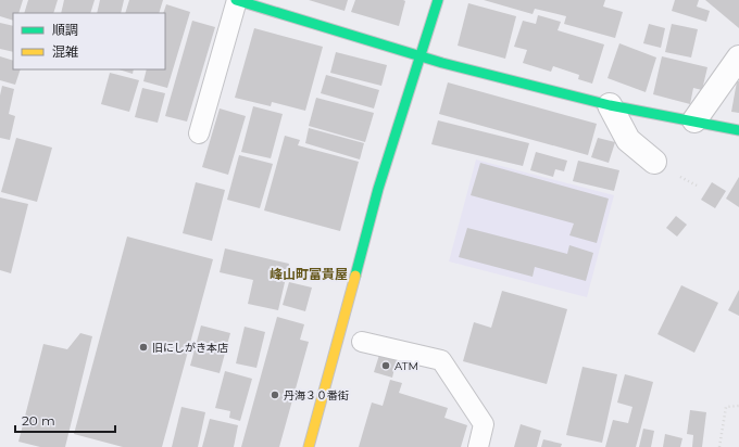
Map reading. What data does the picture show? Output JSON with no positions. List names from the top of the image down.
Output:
{
  "districts": ["峰山町富貴屋"],
  "places": ["旧にしがき本店", "ATM", "丹海３０番街"],
  "legend": ["順調", "混雑"],
  "scale_bar": "20 m"
}
